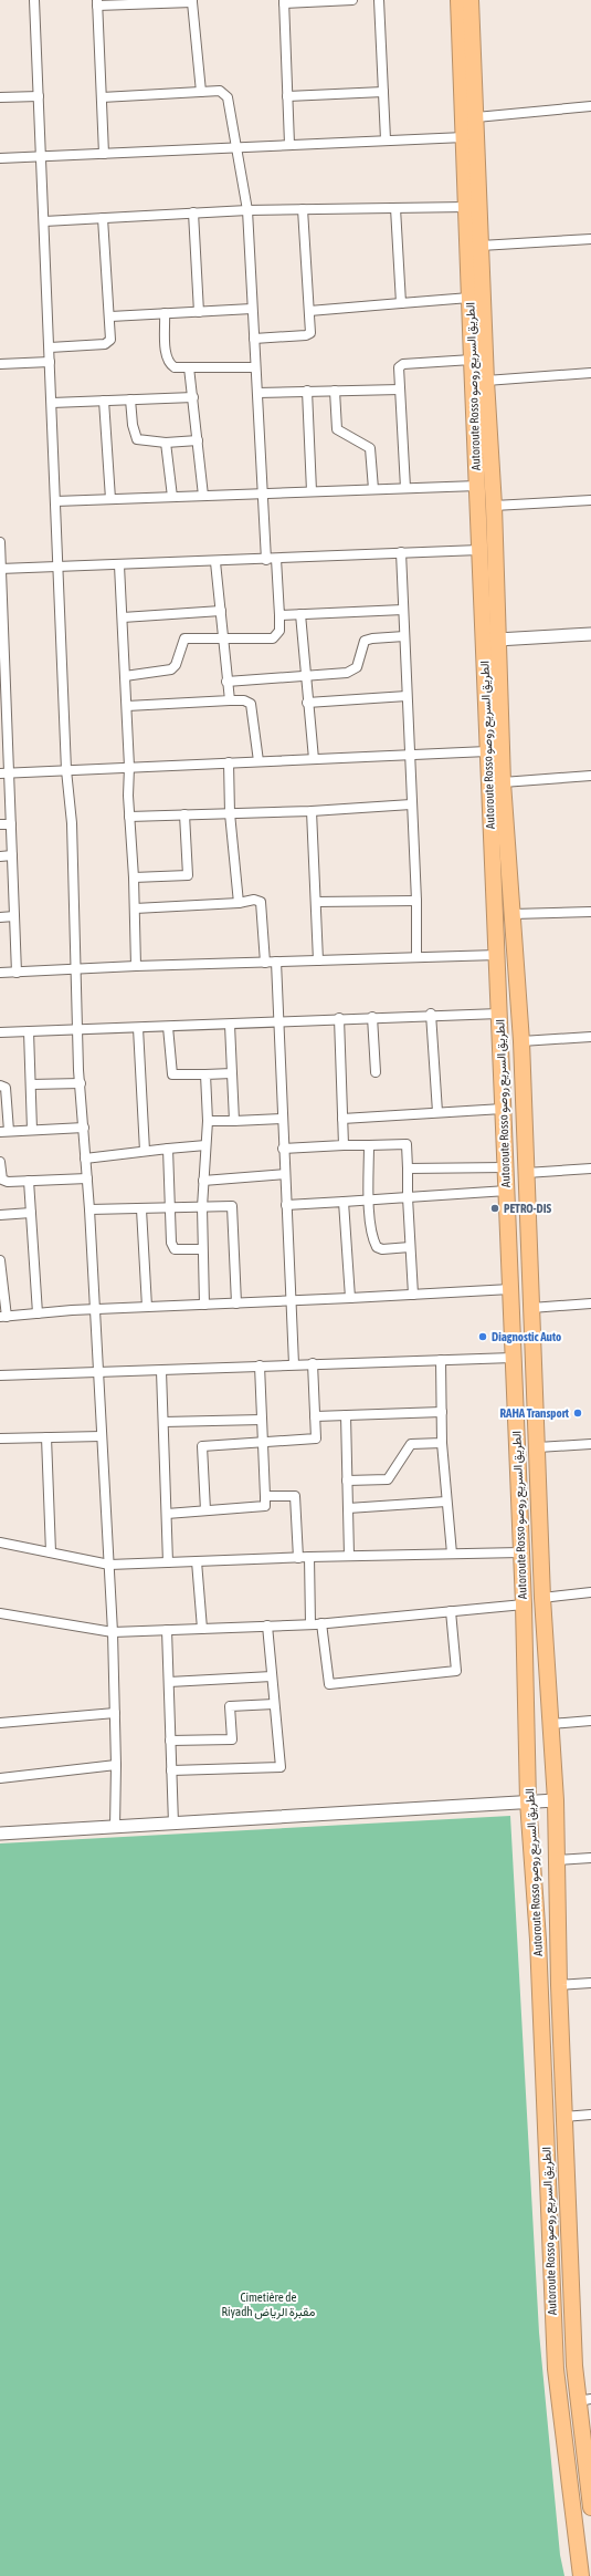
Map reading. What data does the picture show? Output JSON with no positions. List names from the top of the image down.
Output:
{
  "streets": {
    "highway": ["Autoroute Rosso الطريق السريع روصو"]
  },
  "parks": ["Cimetière de Riyadh مقبرة الرياض"],
  "places": ["PETRO-DIS", "Diagnostic Auto", "RAHA Transport"]
}
